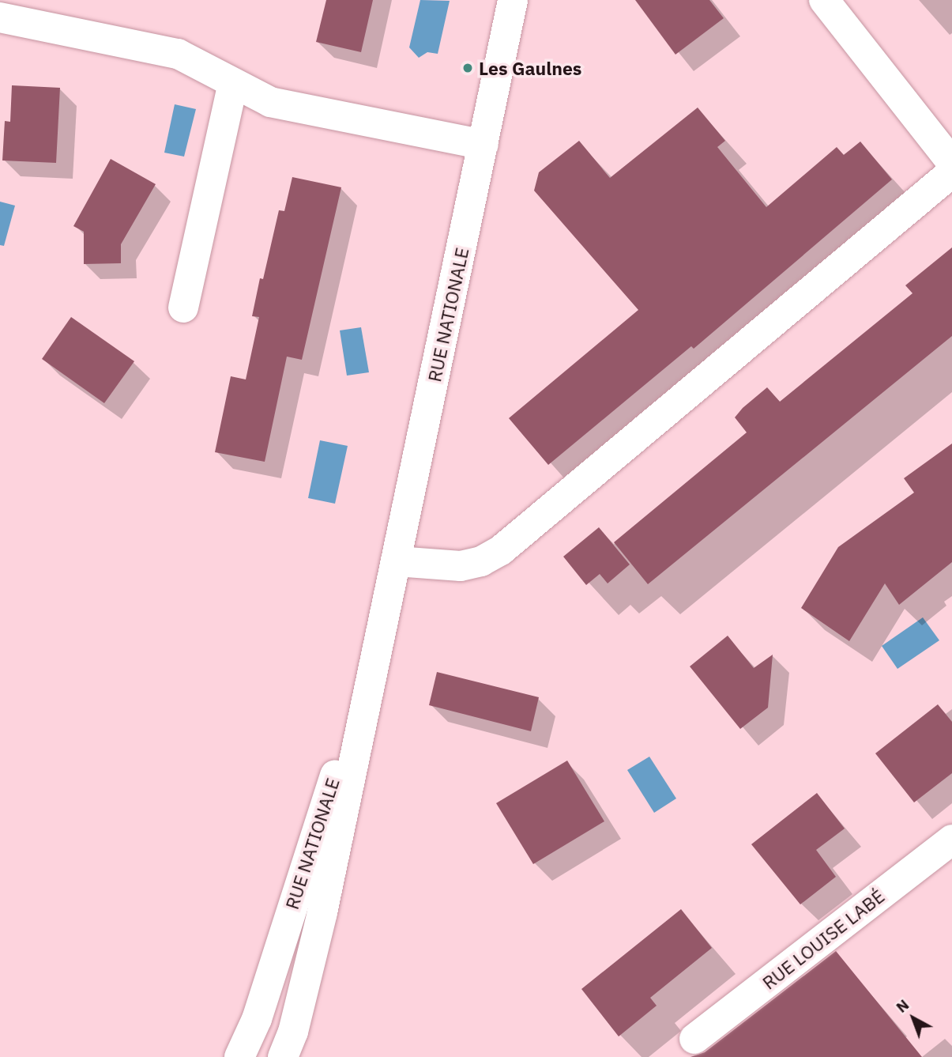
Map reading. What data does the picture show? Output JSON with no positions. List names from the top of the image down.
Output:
{
  "streets": {
    "street": ["RUE NATIONALE", "RUE LOUISE LABÉ"]
  },
  "places": ["Les Gaulnes"],
  "north": "top left"
}
